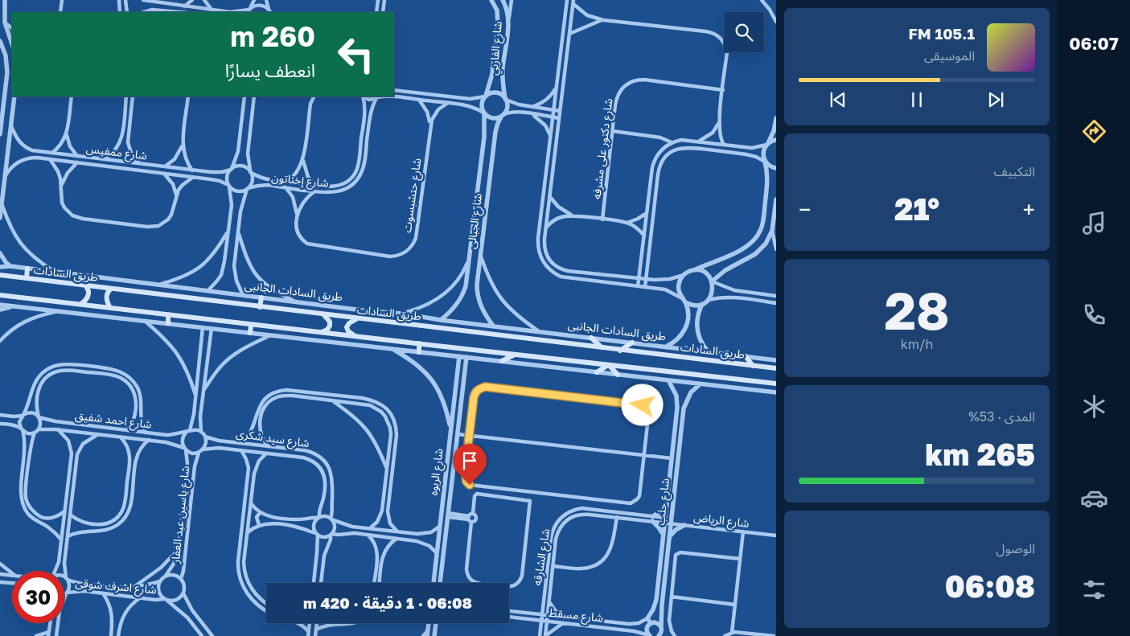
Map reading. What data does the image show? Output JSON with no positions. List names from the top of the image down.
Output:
{
  "streets": {
    "main road": ["طريق السادات"],
    "street": [
      "شارع الفاربي",
      "شارع دكتور على مشرفه",
      "شارع ممفيس",
      "شارع إخناتون",
      "شارع حتشبسوت",
      "شارع الجبالى",
      "طريق السادات الجانبى",
      "شارع احمد شفيق",
      "شارع سيد شكرى",
      "شارع الربوه",
      "شارع حلب",
      "شارع ياسين عبد الغفار",
      "شارع الرياض",
      "شارع الشارقه",
      "شارع اشرف شوقى",
      "شارع مسقط"
    ]
  },
  "crossings": [
    ["شارع الفاربي", "شارع الجبالى"],
    ["شارع ممفيس", "شارع إخناتون"],
    ["شارع إخناتون", "شارع حتشبسوت"],
    ["شارع الجبالى", "طريق السادات الجانبى"],
    ["شارع احمد شفيق", "شارع سيد شكرى"],
    ["شارع احمد شفيق", "شارع ياسين عبد الغفار"],
    ["شارع سيد شكرى", "شارع ياسين عبد الغفار"],
    ["شارع حلب", "شارع الرياض"],
    ["شارع حلب", "شارع الشارقه"],
    ["شارع حلب", "شارع مسقط"],
    ["شارع ياسين عبد الغفار", "شارع اشرف شوقى"],
    ["شارع الرياض", "شارع الشارقه"],
    ["شارع الشارقه", "شارع مسقط"]
  ],
  "page": {
    "tabs": "06:07",
    "turn": ["260 m", "انعطف يسارًا"],
    "song": ["105.1 FM", "الموسيقى"],
    "tile": [
      "التكييف",
      ["28", "km/h"],
      ["المدى · 53%", "265 km"],
      ["الوصول", "06:08"]
    ],
    "heat": ["−", "21°", "+"],
    "limit": "30",
    "trip": "06:08 · 1 دقيقة · 420 m"
  }
}
